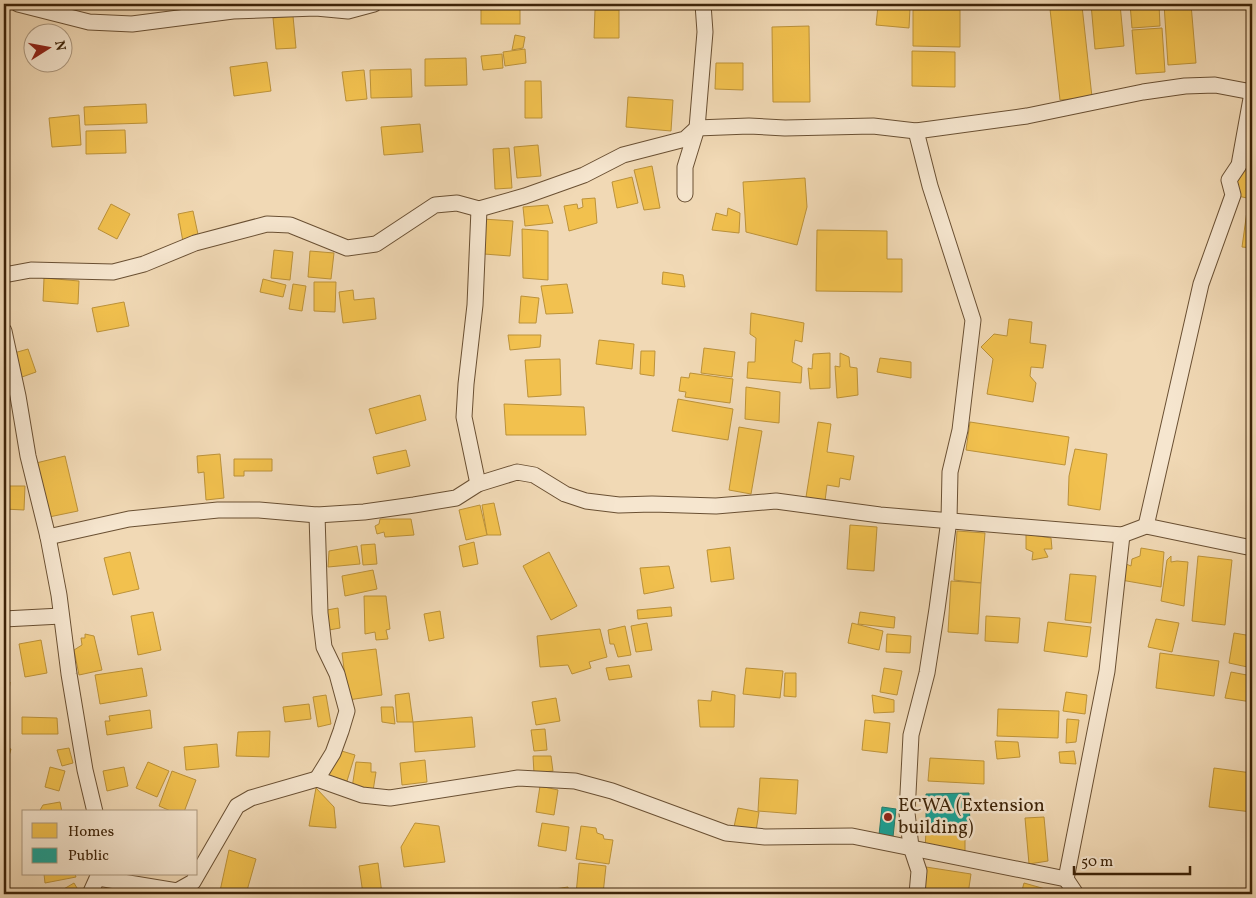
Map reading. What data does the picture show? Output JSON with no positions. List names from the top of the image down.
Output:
{
  "places": ["ECWA (Extension building)"],
  "legend": ["Homes", "Public"],
  "scale_bar": "50 m",
  "north": "right"
}
